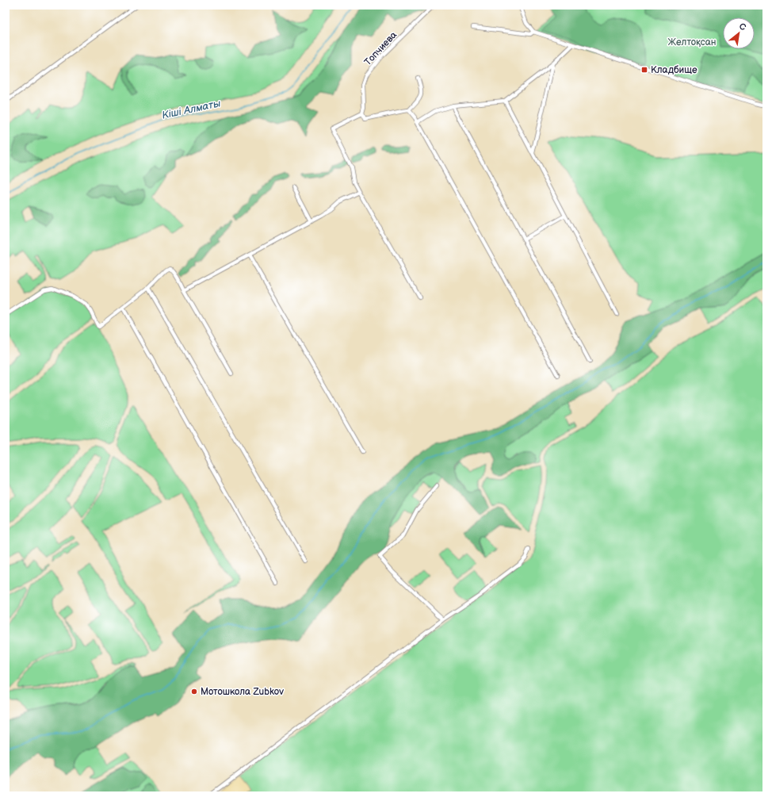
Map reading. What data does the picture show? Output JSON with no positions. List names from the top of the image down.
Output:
{
  "streets": {
    "street": ["Топчиева"]
  },
  "water": ["Кіші Алматы"],
  "parks": ["Желтоқсан"],
  "places": {
    "transit": ["Кладбище"],
    "other": ["Мотошкола Zubkov"]
  },
  "north": "top right"
}
